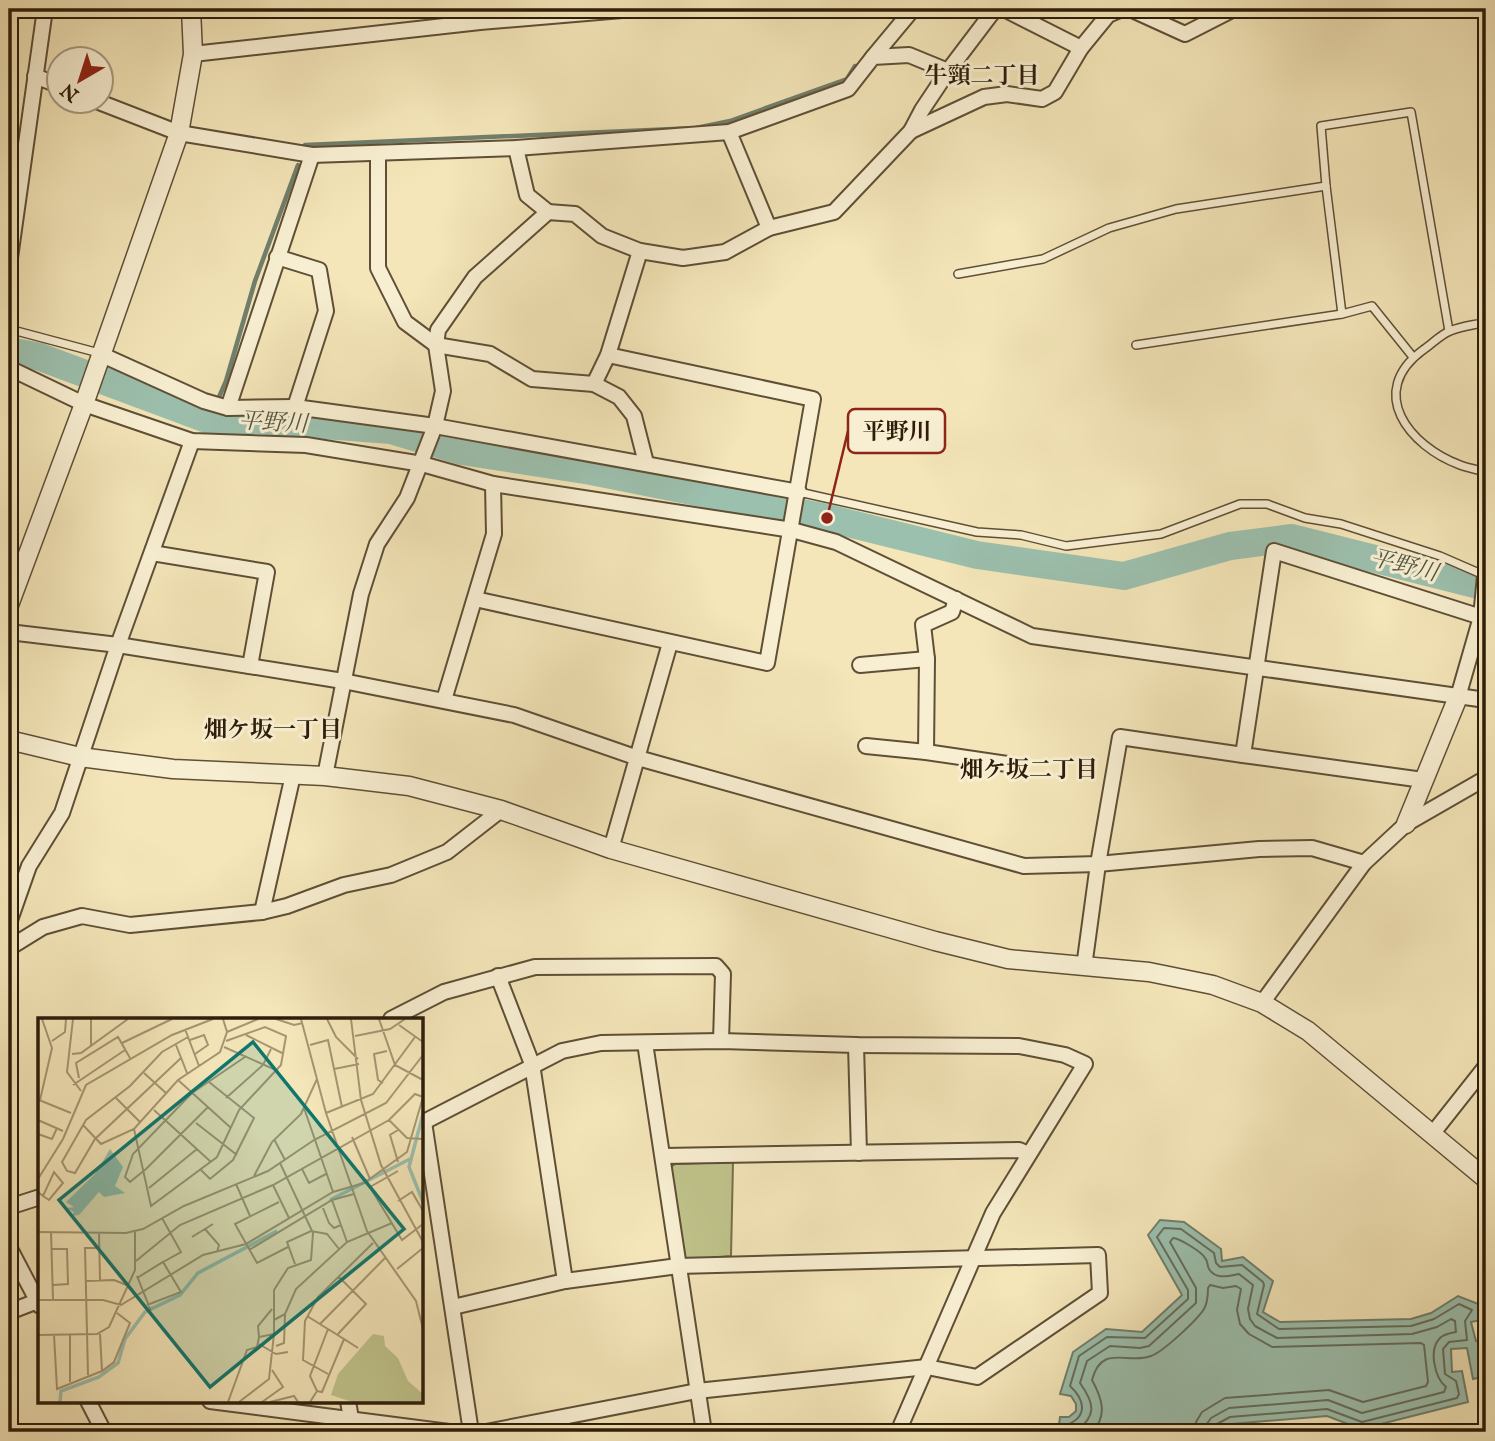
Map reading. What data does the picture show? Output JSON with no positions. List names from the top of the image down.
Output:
{
  "districts": ["牛頸二丁目", "畑ケ坂一丁目", "畑ケ坂二丁目"],
  "water": ["平野川"],
  "places": ["平野川"],
  "north": "bottom left"
}
